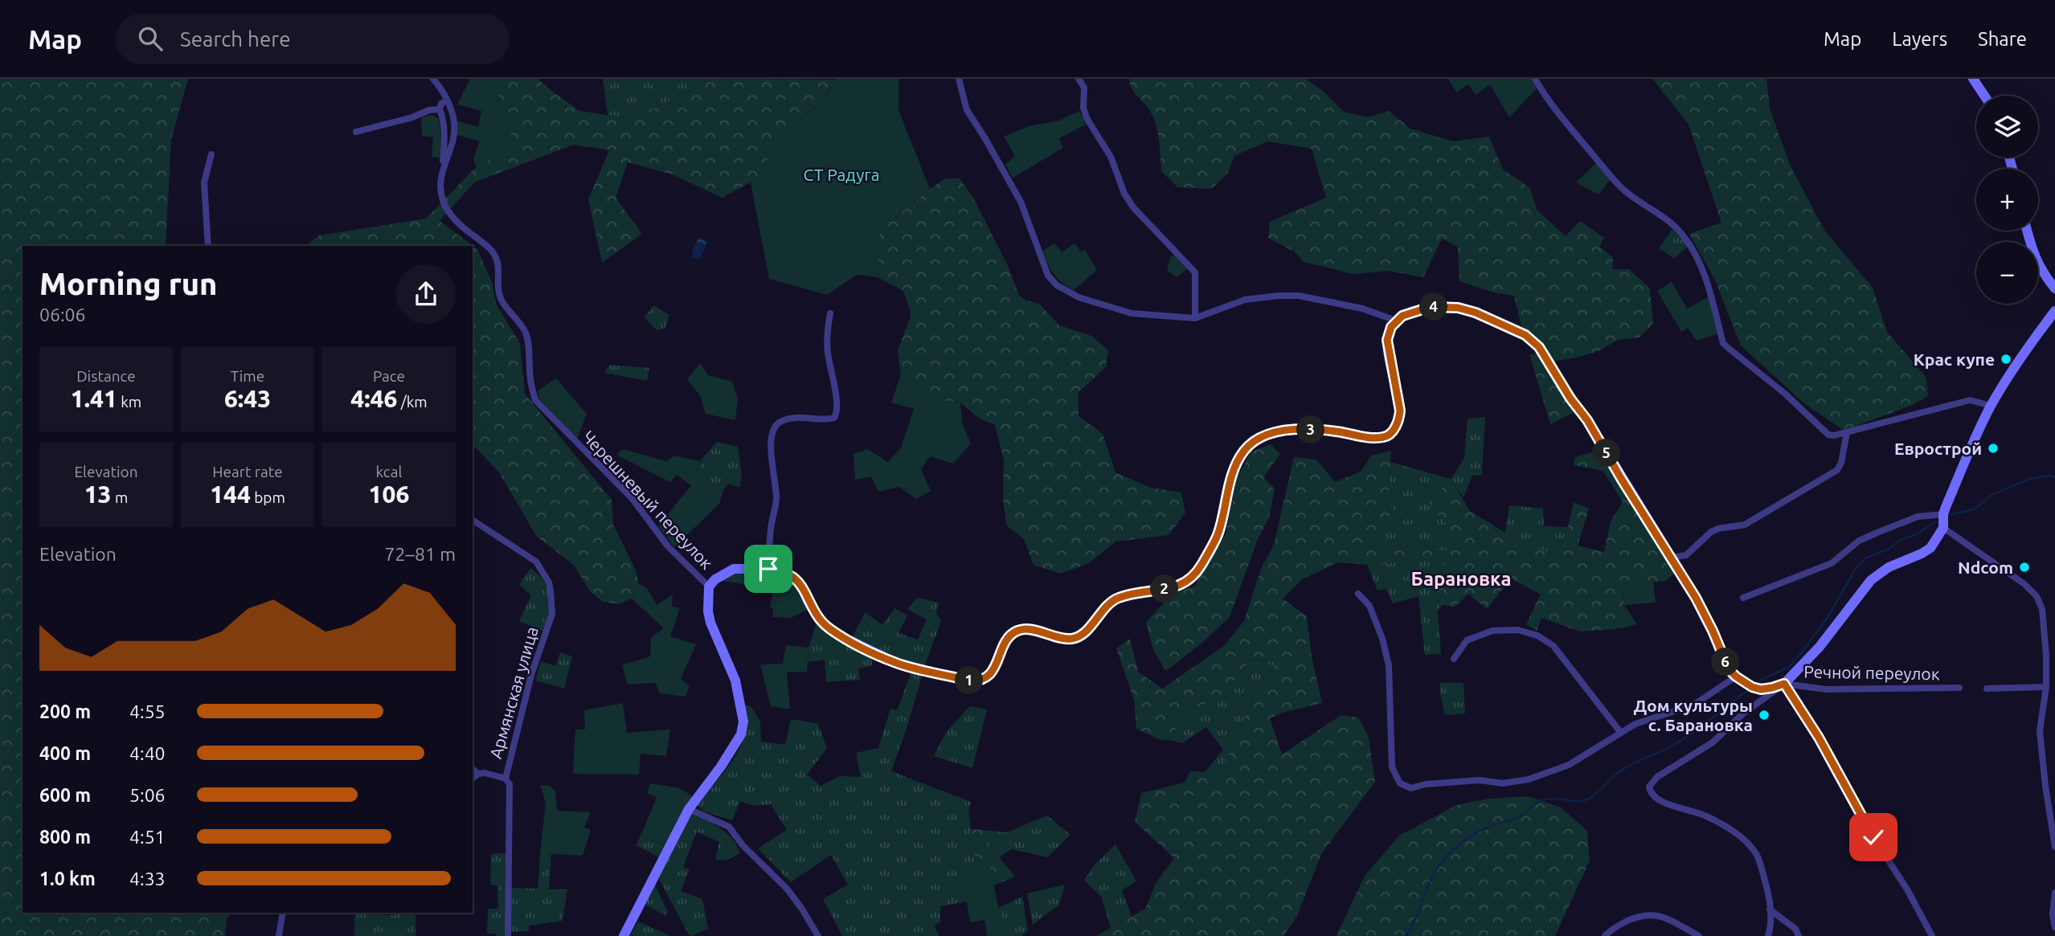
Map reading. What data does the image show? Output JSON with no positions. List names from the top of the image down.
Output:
{
  "streets": {
    "street": ["Черешневый переулок", "Речной переулок", "Армянская улица"]
  },
  "districts": ["Барановка"],
  "parks": ["СТ Радуга"],
  "places": [
    "Крас купе",
    "Еврострой",
    "Ndcom",
    "Дом культуры с. Барановка"
  ],
  "page": {
    "header": "Map",
    "search": "Search here",
    "nav": ["Map", "Layers", "Share"],
    "map_buttons": ["+", "−"],
    "heading": ["Morning run", "06:06"],
    "pins": [
      "4",
      "3",
      "5",
      "2",
      "6",
      "1"
    ],
    "stats": [
      ["Distance", "1.41 km"],
      ["Time", "6:43"],
      ["Pace", "4:46 /km"],
      ["Elevation", "13 m"],
      ["Heart rate", "144 bpm"],
      ["kcal", "106"]
    ],
    "chart": ["Elevation", "72–81 m"],
    "list": [
      {
        "name": "200 m",
        "note": "4:55"
      },
      {
        "name": "400 m",
        "note": "4:40"
      },
      {
        "name": "600 m",
        "note": "5:06"
      },
      {
        "name": "800 m",
        "note": "4:51"
      },
      {
        "name": "1.0 km",
        "note": "4:33"
      }
    ]
  }
}
